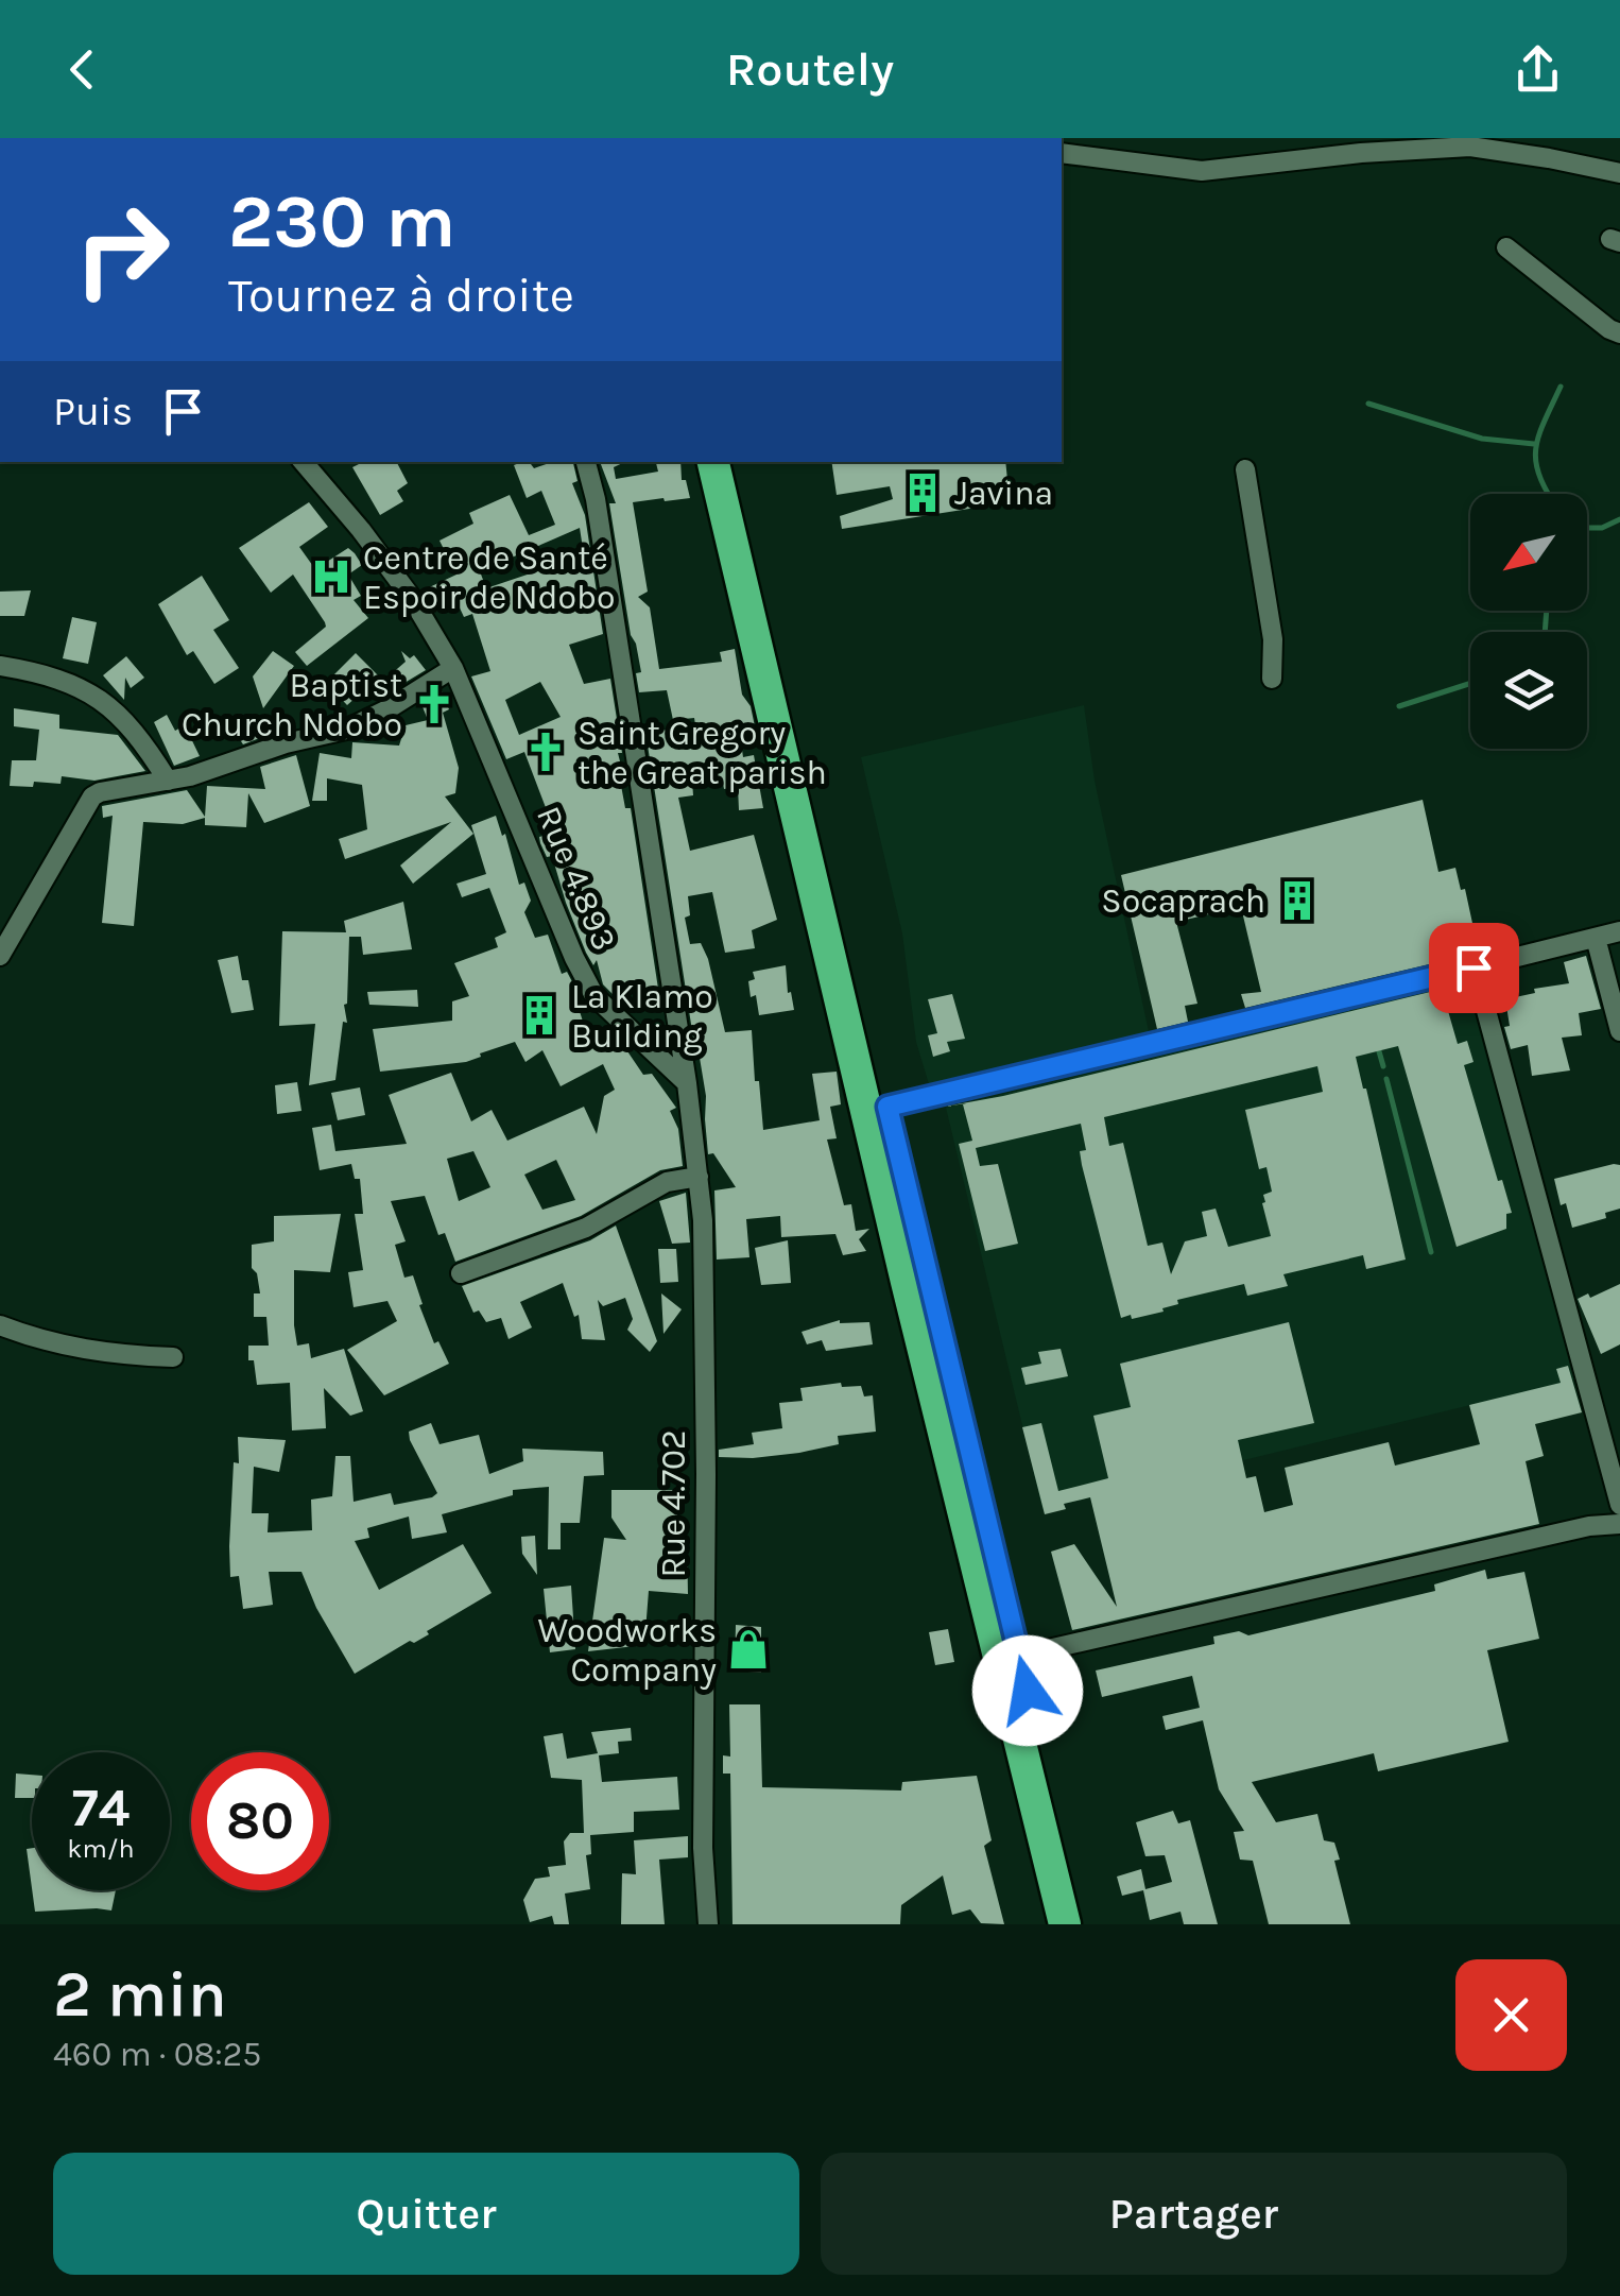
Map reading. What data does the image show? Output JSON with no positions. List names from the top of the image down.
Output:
{
  "streets": {
    "street": ["Rue 4.893", "Rue 4.702"]
  },
  "crossings": [
    ["Rue 4.893", "Rue 4.702"]
  ],
  "places": {
    "building": ["Javina", "Socaprach", "La Klamo Building"],
    "hospital": ["Centre de Santé Espoir de Ndobo"],
    "church": ["Baptist Church Ndobo", "Saint Gregory the Great parish"],
    "shop": ["Woodworks Company"]
  },
  "north": "bottom left",
  "page": {
    "header": "Routely",
    "turn": ["230 m", "Tournez à droite"],
    "then": "Puis",
    "speed": "74 km/h",
    "limit": "80",
    "heading": ["2 min", "460 m · 08:25"],
    "buttons": ["Quitter", "Partager"]
  }
}
